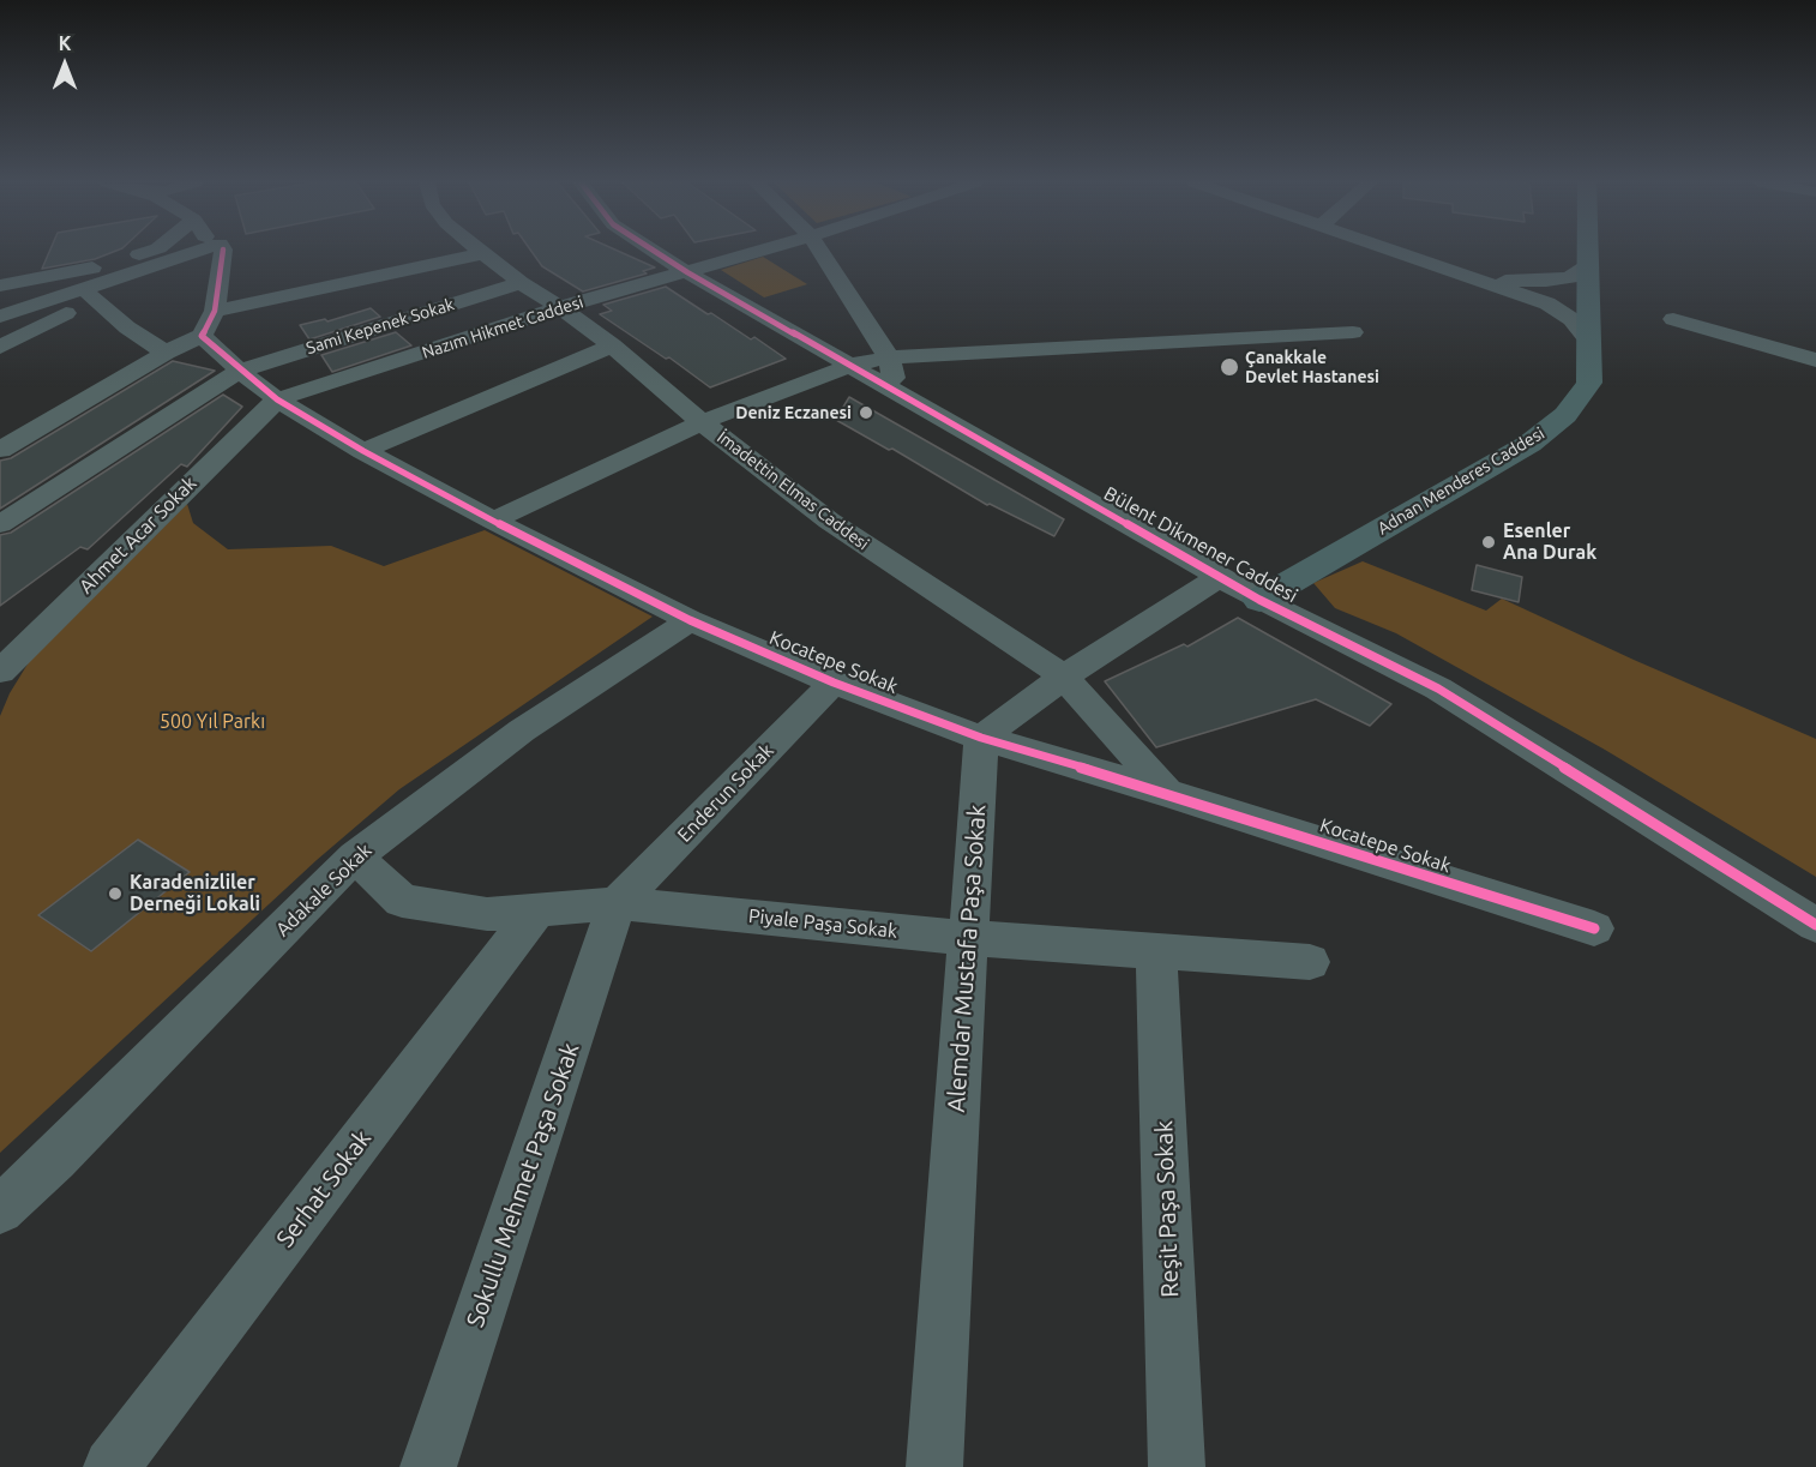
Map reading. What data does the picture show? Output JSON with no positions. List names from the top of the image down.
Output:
{
  "streets": {
    "street": [
      "Sami Kepenek Sokak",
      "Nazım Hikmet Caddesi",
      "Adnan Menderes Caddesi",
      "İmadettin Elmas Caddesi",
      "Ahmet Acar Sokak",
      "Bülent Dikmener Caddesi",
      "Kocatepe Sokak",
      "Enderun Sokak",
      "Adakale Sokak",
      "Piyale Paşa Sokak",
      "Alemdar Mustafa Paşa Sokak",
      "Sokullu Mehmet Paşa Sokak",
      "Serhat Sokak",
      "Reşit Paşa Sokak"
    ]
  },
  "crossings": [
    ["Sami Kepenek Sokak", "İmadettin Elmas Caddesi"],
    ["Sami Kepenek Sokak", "Kocatepe Sokak"],
    ["Nazım Hikmet Caddesi", "İmadettin Elmas Caddesi"],
    ["Nazım Hikmet Caddesi", "Ahmet Acar Sokak"],
    ["Nazım Hikmet Caddesi", "Bülent Dikmener Caddesi"],
    ["Nazım Hikmet Caddesi", "Kocatepe Sokak"],
    ["Adnan Menderes Caddesi", "Bülent Dikmener Caddesi"],
    ["İmadettin Elmas Caddesi", "Kocatepe Sokak"],
    ["Ahmet Acar Sokak", "Kocatepe Sokak"],
    ["Kocatepe Sokak", "Enderun Sokak"],
    ["Kocatepe Sokak", "Adakale Sokak"],
    ["Kocatepe Sokak", "Alemdar Mustafa Paşa Sokak"],
    ["Enderun Sokak", "Piyale Paşa Sokak"],
    ["Enderun Sokak", "Sokullu Mehmet Paşa Sokak"],
    ["Adakale Sokak", "Piyale Paşa Sokak"],
    ["Piyale Paşa Sokak", "Alemdar Mustafa Paşa Sokak"],
    ["Piyale Paşa Sokak", "Sokullu Mehmet Paşa Sokak"],
    ["Piyale Paşa Sokak", "Serhat Sokak"],
    ["Piyale Paşa Sokak", "Reşit Paşa Sokak"]
  ],
  "parks": ["500 Yıl Parkı"],
  "places": [
    "Çanakkale Devlet Hastanesi",
    "Deniz Eczanesi",
    "Esenler Ana Durak",
    "Karadenizliler Derneği Lokali"
  ],
  "north": "top"
}
